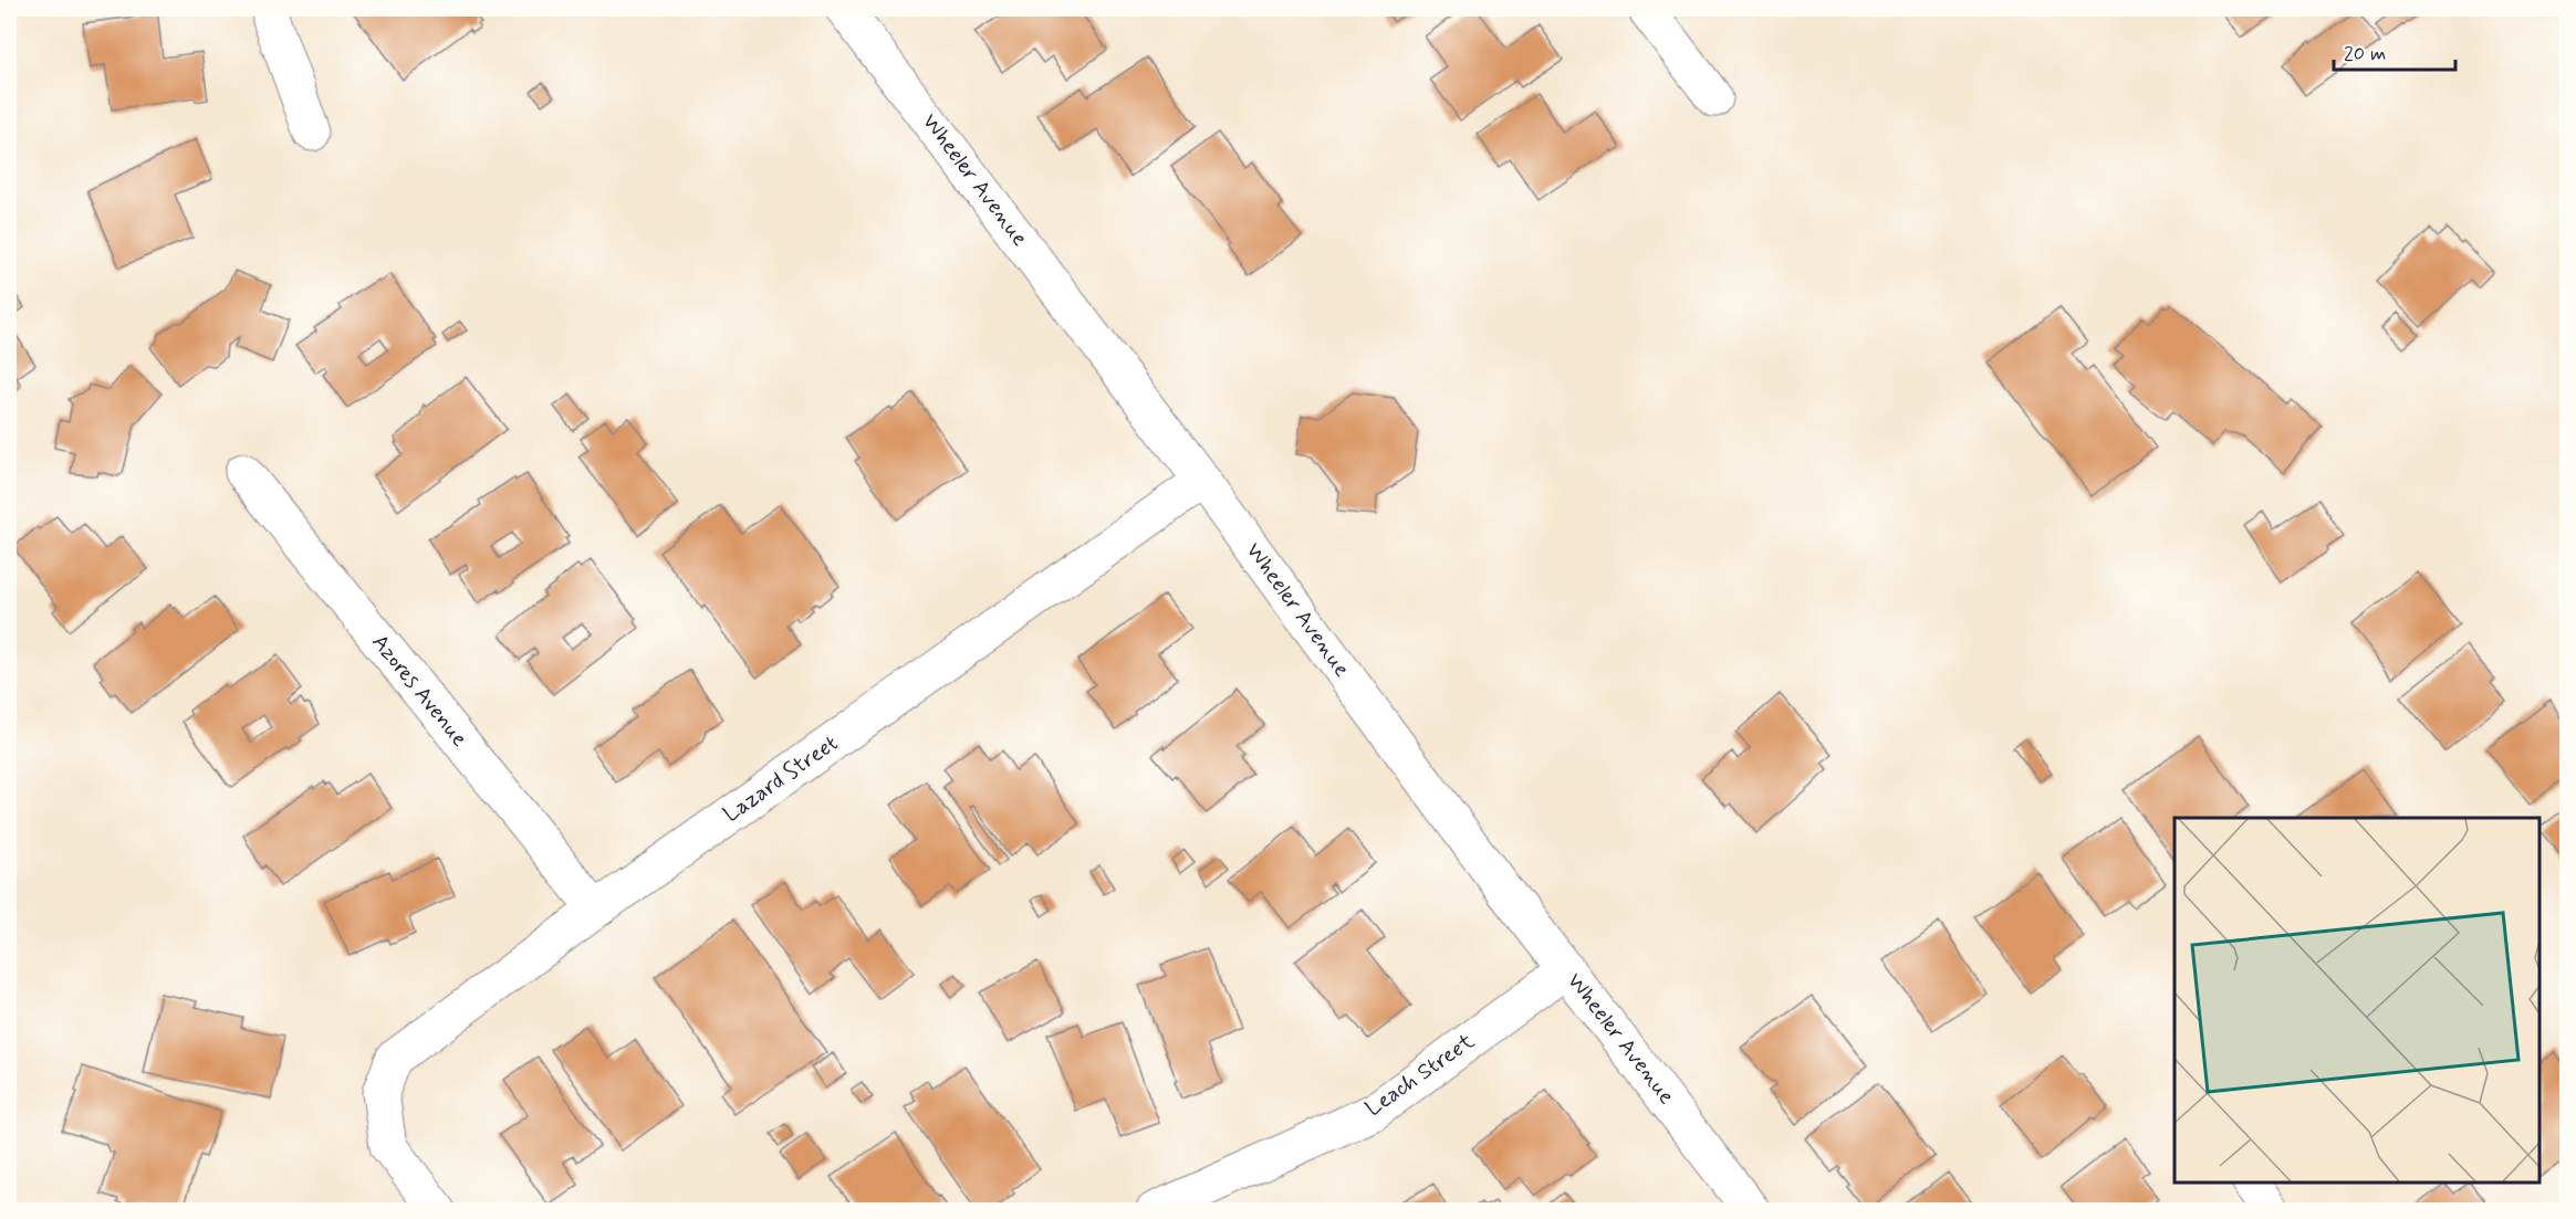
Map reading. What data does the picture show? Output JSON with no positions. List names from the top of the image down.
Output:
{
  "streets": {
    "street": [
      "Wheeler Avenue",
      "Azores Avenue",
      "Lazard Street",
      "Leach Street"
    ]
  },
  "crossings": [
    ["Wheeler Avenue", "Lazard Street"],
    ["Wheeler Avenue", "Leach Street"],
    ["Azores Avenue", "Lazard Street"]
  ],
  "scale_bar": "20 m"
}
